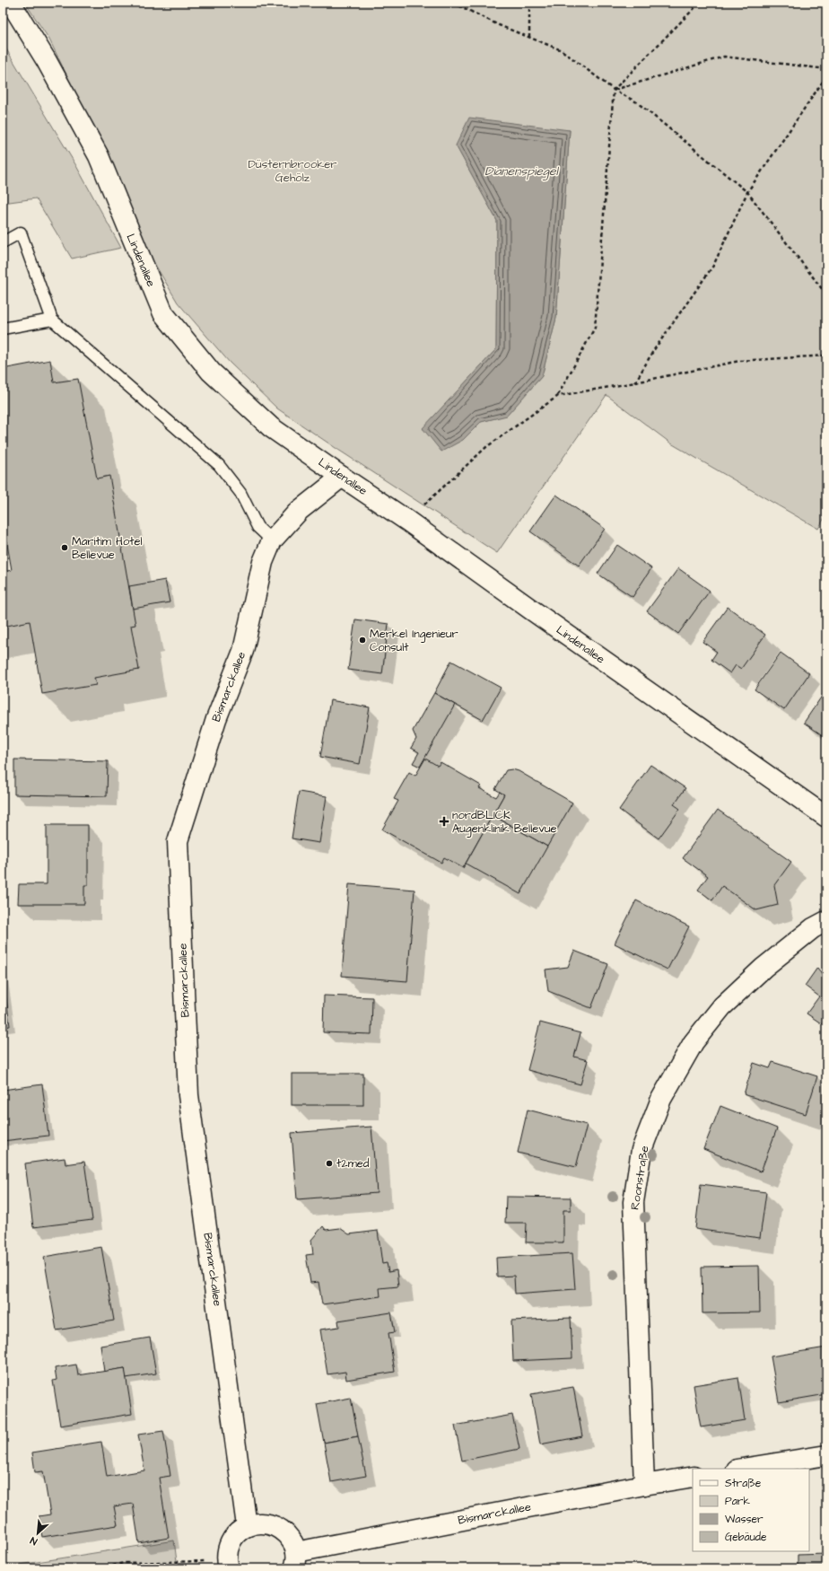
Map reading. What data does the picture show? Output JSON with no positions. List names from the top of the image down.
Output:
{
  "streets": {
    "street": ["Lindenallee", "Bismarckallee", "Roonstraße"]
  },
  "crossings": [
    ["Lindenallee", "Bismarckallee"],
    ["Bismarckallee", "Roonstraße"]
  ],
  "water": ["Dianenspiegel"],
  "parks": ["Düsternbrooker Gehölz"],
  "places": {
    "other": ["Maritim Hotel Bellevue", "Merkel Ingenieur Consult", "t2med"],
    "health": ["nordBLICK Augenklinik Bellevue"]
  },
  "legend": [
    "Straße",
    "Park",
    "Wasser",
    "Gebäude"
  ],
  "north": "bottom left"
}
